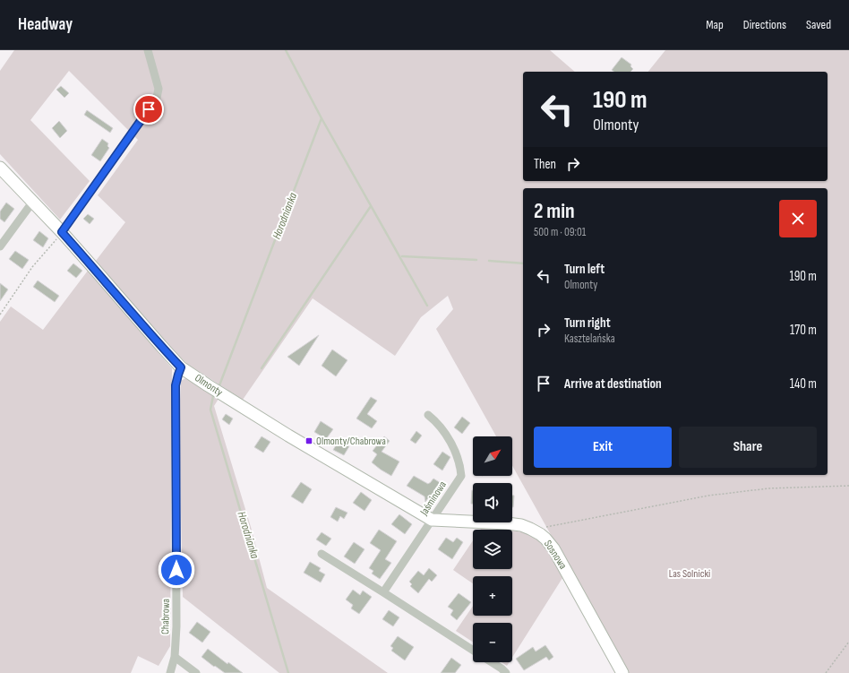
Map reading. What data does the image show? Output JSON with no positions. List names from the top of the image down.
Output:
{
  "streets": {
    "street": [
      "Olmonty",
      "Jaśminowa",
      "Sosnowa",
      "Chabrowa"
    ]
  },
  "crossings": [
    ["Olmonty", "Jaśminowa"],
    ["Olmonty", "Sosnowa"],
    ["Olmonty", "Chabrowa"],
    ["Jaśminowa", "Sosnowa"]
  ],
  "water": ["Horodnianka"],
  "parks": ["Las Solnicki"],
  "places": {
    "transit": ["Olmonty/Chabrowa"]
  },
  "north": "top right",
  "page": {
    "header": "Headway",
    "nav": ["Map", "Directions", "Saved"],
    "turn": ["190 m", "Olmonty"],
    "then": "Then",
    "heading": ["2 min", "500 m · 09:01"],
    "list": [
      {
        "name": "Turn left",
        "note": "Olmonty",
        "value": "190 m"
      },
      {
        "name": "Turn right",
        "note": "Kasztelańska",
        "value": "170 m"
      },
      {
        "name": "Arrive at destination",
        "value": "140 m"
      }
    ],
    "buttons": ["Exit", "Share"],
    "map_buttons": ["+", "−"]
  }
}
